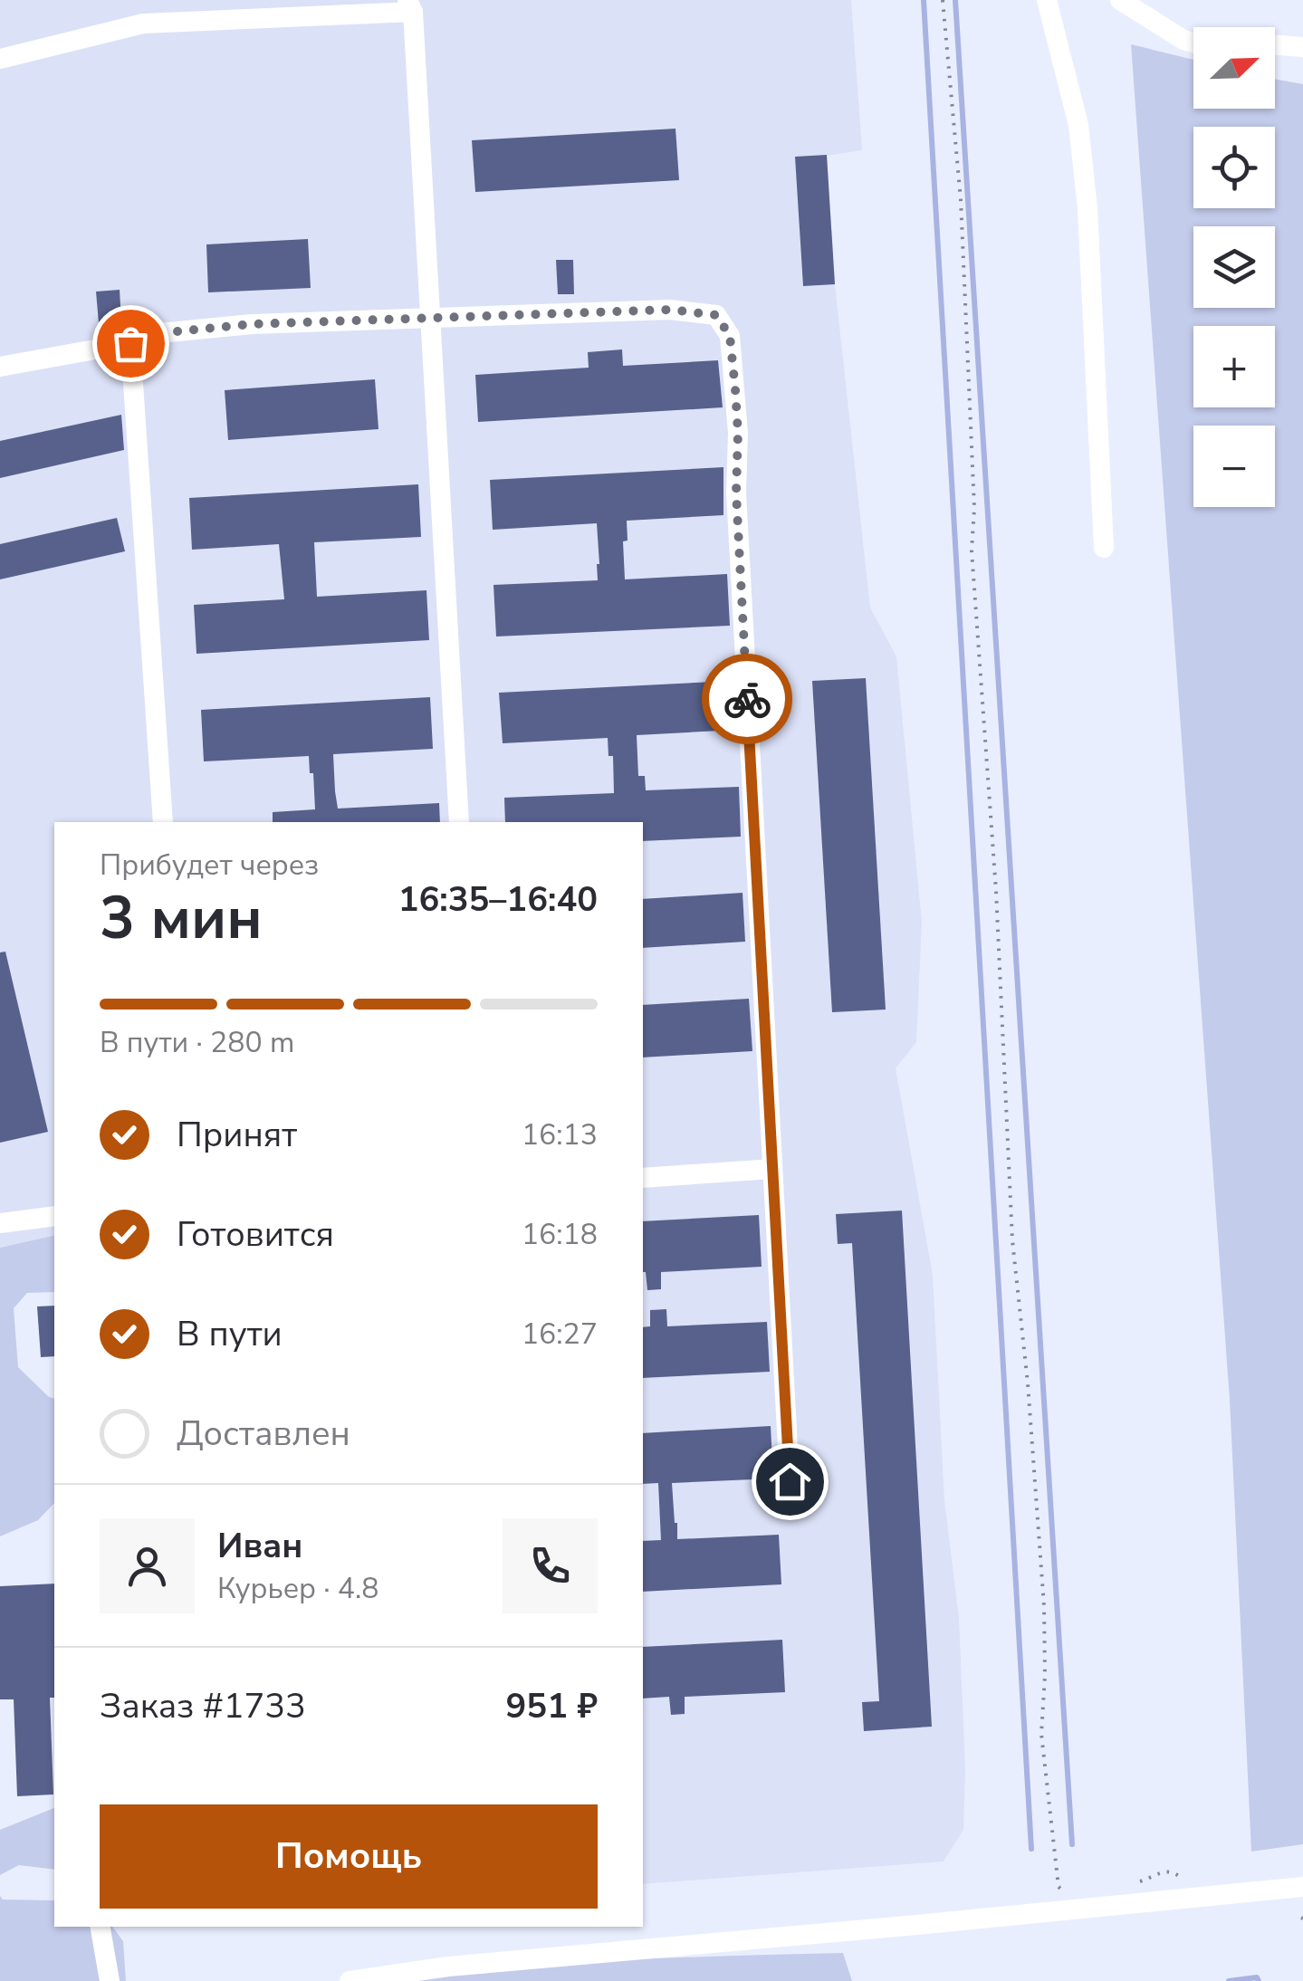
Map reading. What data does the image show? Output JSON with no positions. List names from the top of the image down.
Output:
{
  "north": "top right",
  "page": {
    "map_buttons": ["+", "−"],
    "heading": ["3 мин", "Прибудет через", "16:35–16:40"],
    "panel": [
      "Иван",
      "Курьер · 4.8",
      "Заказ #1733",
      "951 ₽"
    ],
    "bar": "В пути · 280 m",
    "list": [
      ["Принят", "16:13"],
      ["Готовится", "16:18"],
      ["В пути", "16:27"],
      "Доставлен"
    ],
    "buttons": "Помощь"
  }
}
